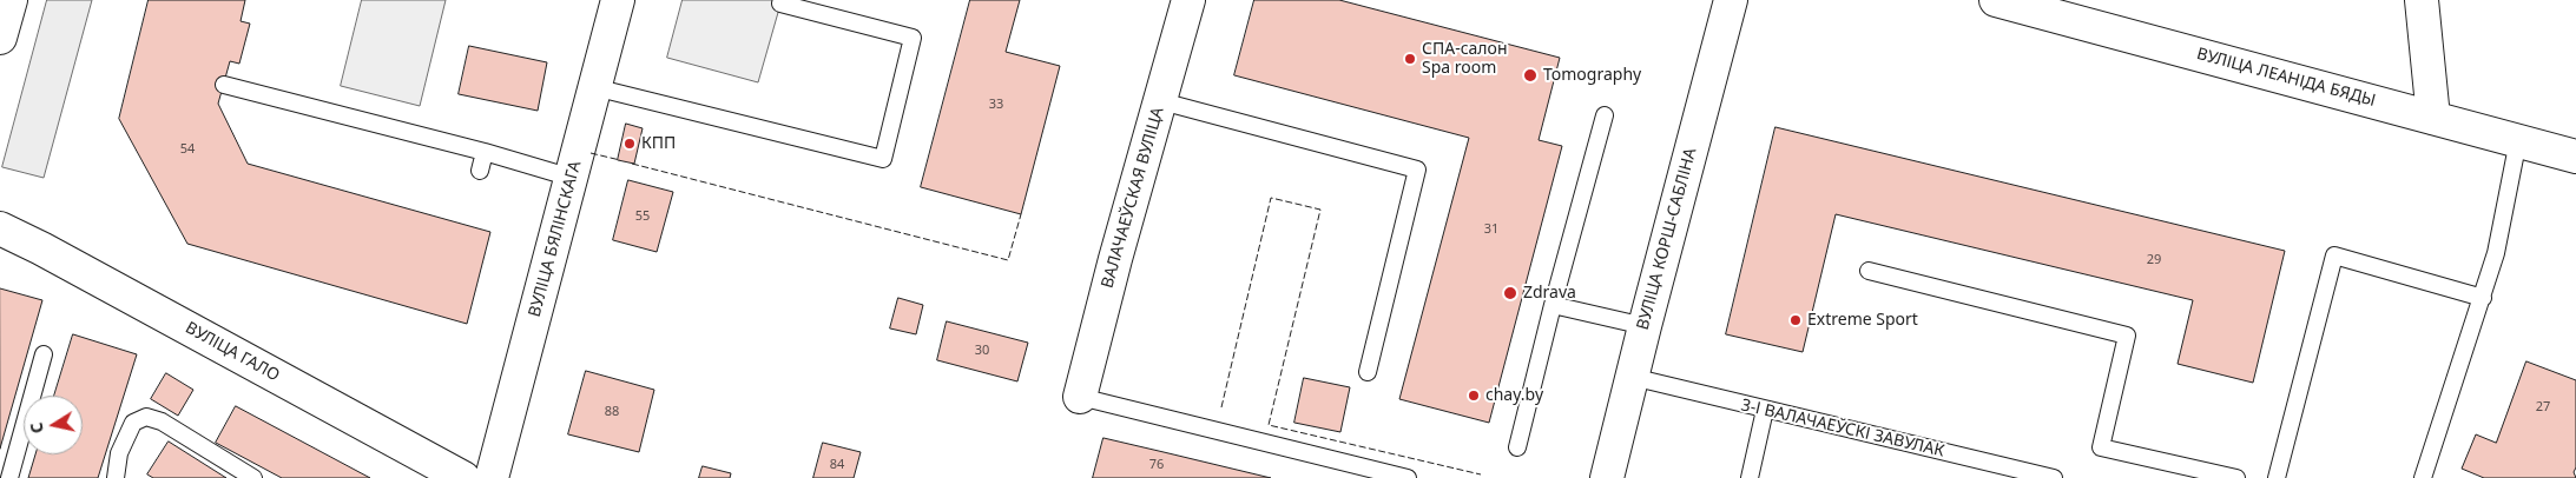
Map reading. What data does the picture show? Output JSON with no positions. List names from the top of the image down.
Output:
{
  "streets": {
    "street": [
      "ВУЛІЦА ЛЕАНІДА БЯДЫ",
      "ВАЛАЧАЕЎСКАЯ ВУЛІЦА",
      "ВУЛІЦА БЯЛІНСКАГА",
      "ВУЛІЦА КОРШ-САБЛІНА",
      "ВУЛІЦА ГАЛО"
    ],
    "lane": ["3-І ВАЛАЧАЕЎСКІ ЗАВУЛАК"]
  },
  "crossings": [
    ["ВУЛІЦА КОРШ-САБЛІНА", "3-І ВАЛАЧАЕЎСКІ ЗАВУЛАК"]
  ],
  "places": [
    "СПА-салон Spa room",
    "Tomography",
    "КПП",
    "Zdrava",
    "Extreme Sport",
    "chay.by"
  ],
  "house_numbers": [
    "33",
    "54",
    "55",
    "31",
    "29",
    "30",
    "27",
    "88",
    "84",
    "76"
  ],
  "north": "left"
}
